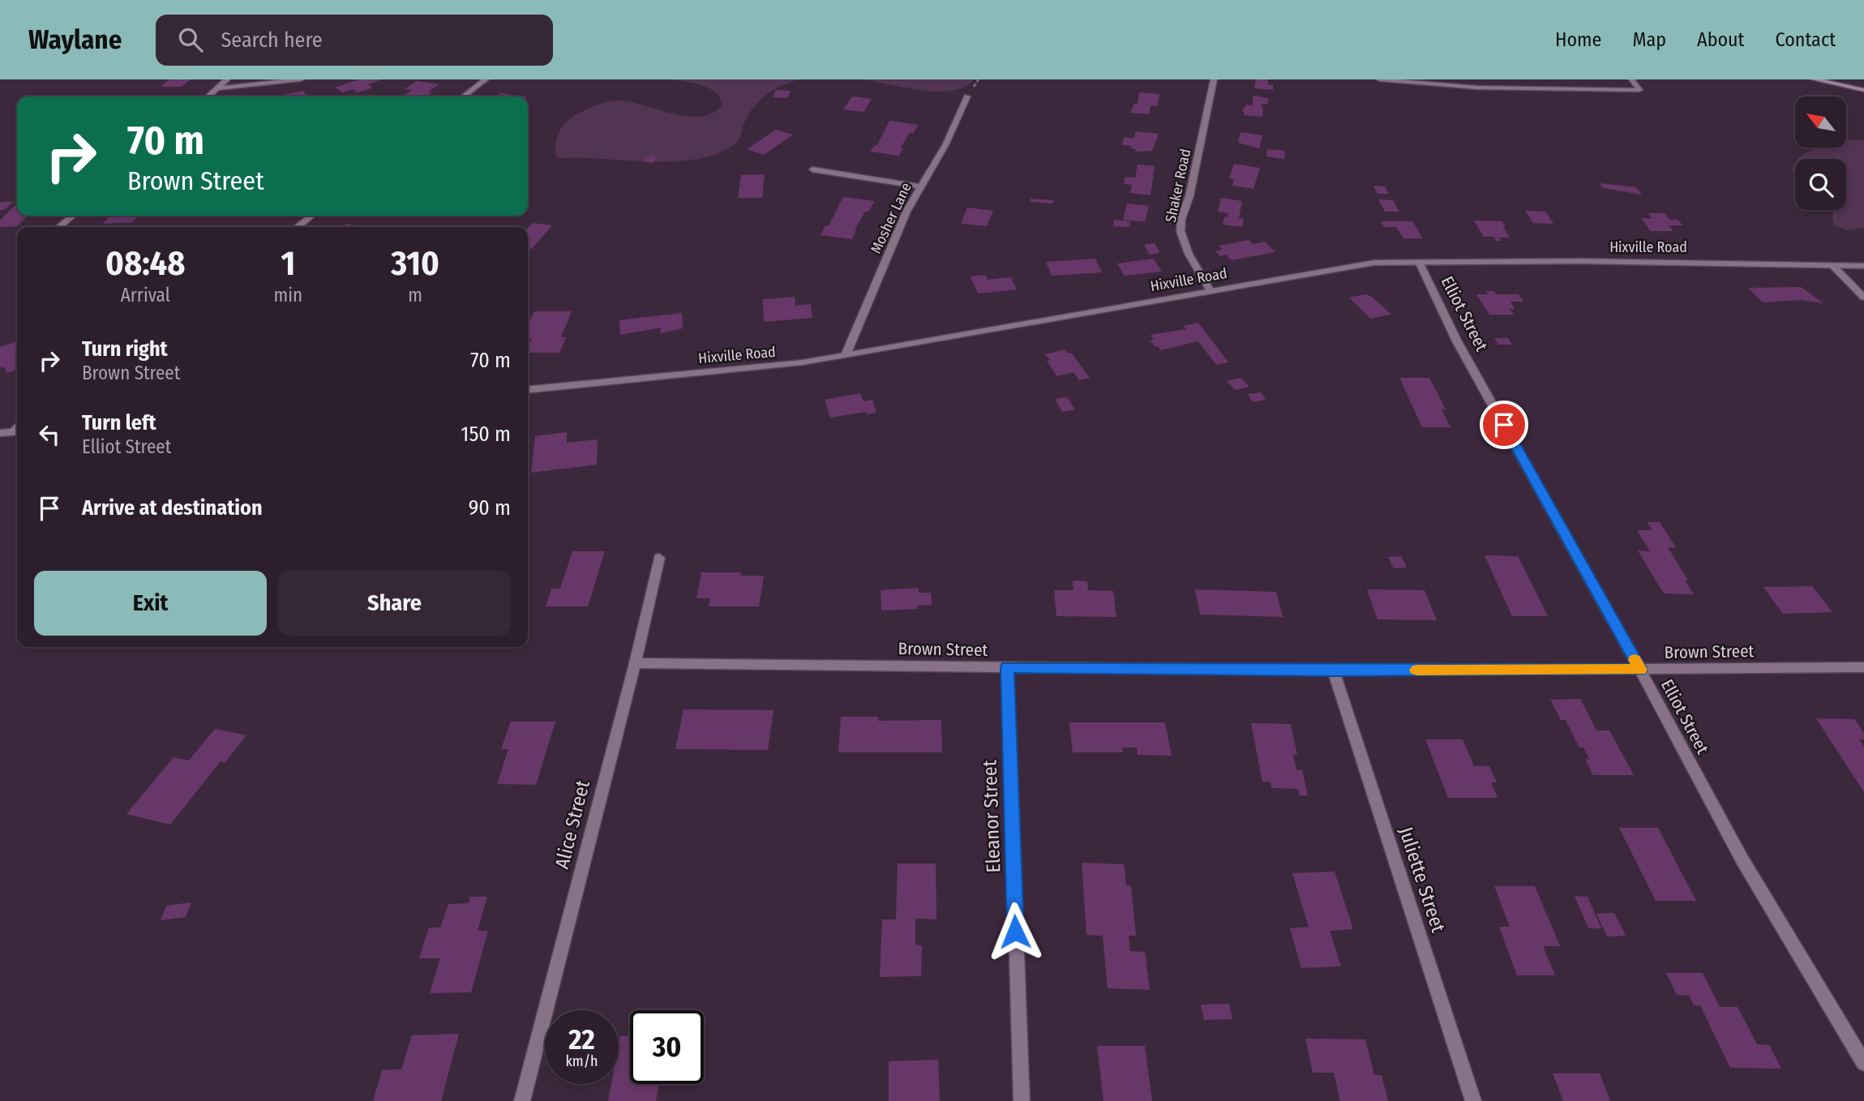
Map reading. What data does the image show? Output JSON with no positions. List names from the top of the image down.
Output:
{
  "streets": {
    "street": [
      "Shaker Road",
      "Mosher Lane",
      "Hixville Road",
      "Elliot Street",
      "Brown Street",
      "Eleanor Street",
      "Alice Street",
      "Juliette Street"
    ]
  },
  "crossings": [
    ["Shaker Road", "Hixville Road"],
    ["Mosher Lane", "Hixville Road"],
    ["Hixville Road", "Elliot Street"],
    ["Elliot Street", "Brown Street"],
    ["Brown Street", "Eleanor Street"],
    ["Brown Street", "Alice Street"],
    ["Brown Street", "Juliette Street"]
  ],
  "north": "top left",
  "page": {
    "header": "Waylane",
    "search": "Search here",
    "nav": [
      "Home",
      "Map",
      "About",
      "Contact"
    ],
    "turn": ["70 m", "Brown Street"],
    "eta": [
      "08:48",
      "Arrival",
      "1",
      "min",
      "310",
      "m"
    ],
    "list": [
      {
        "name": "Turn right",
        "note": "Brown Street",
        "value": "70 m"
      },
      {
        "name": "Turn left",
        "note": "Elliot Street",
        "value": "150 m"
      },
      {
        "name": "Arrive at destination",
        "value": "90 m"
      }
    ],
    "buttons": ["Exit", "Share"],
    "speed": "22 km/h",
    "limit": "30"
  }
}
